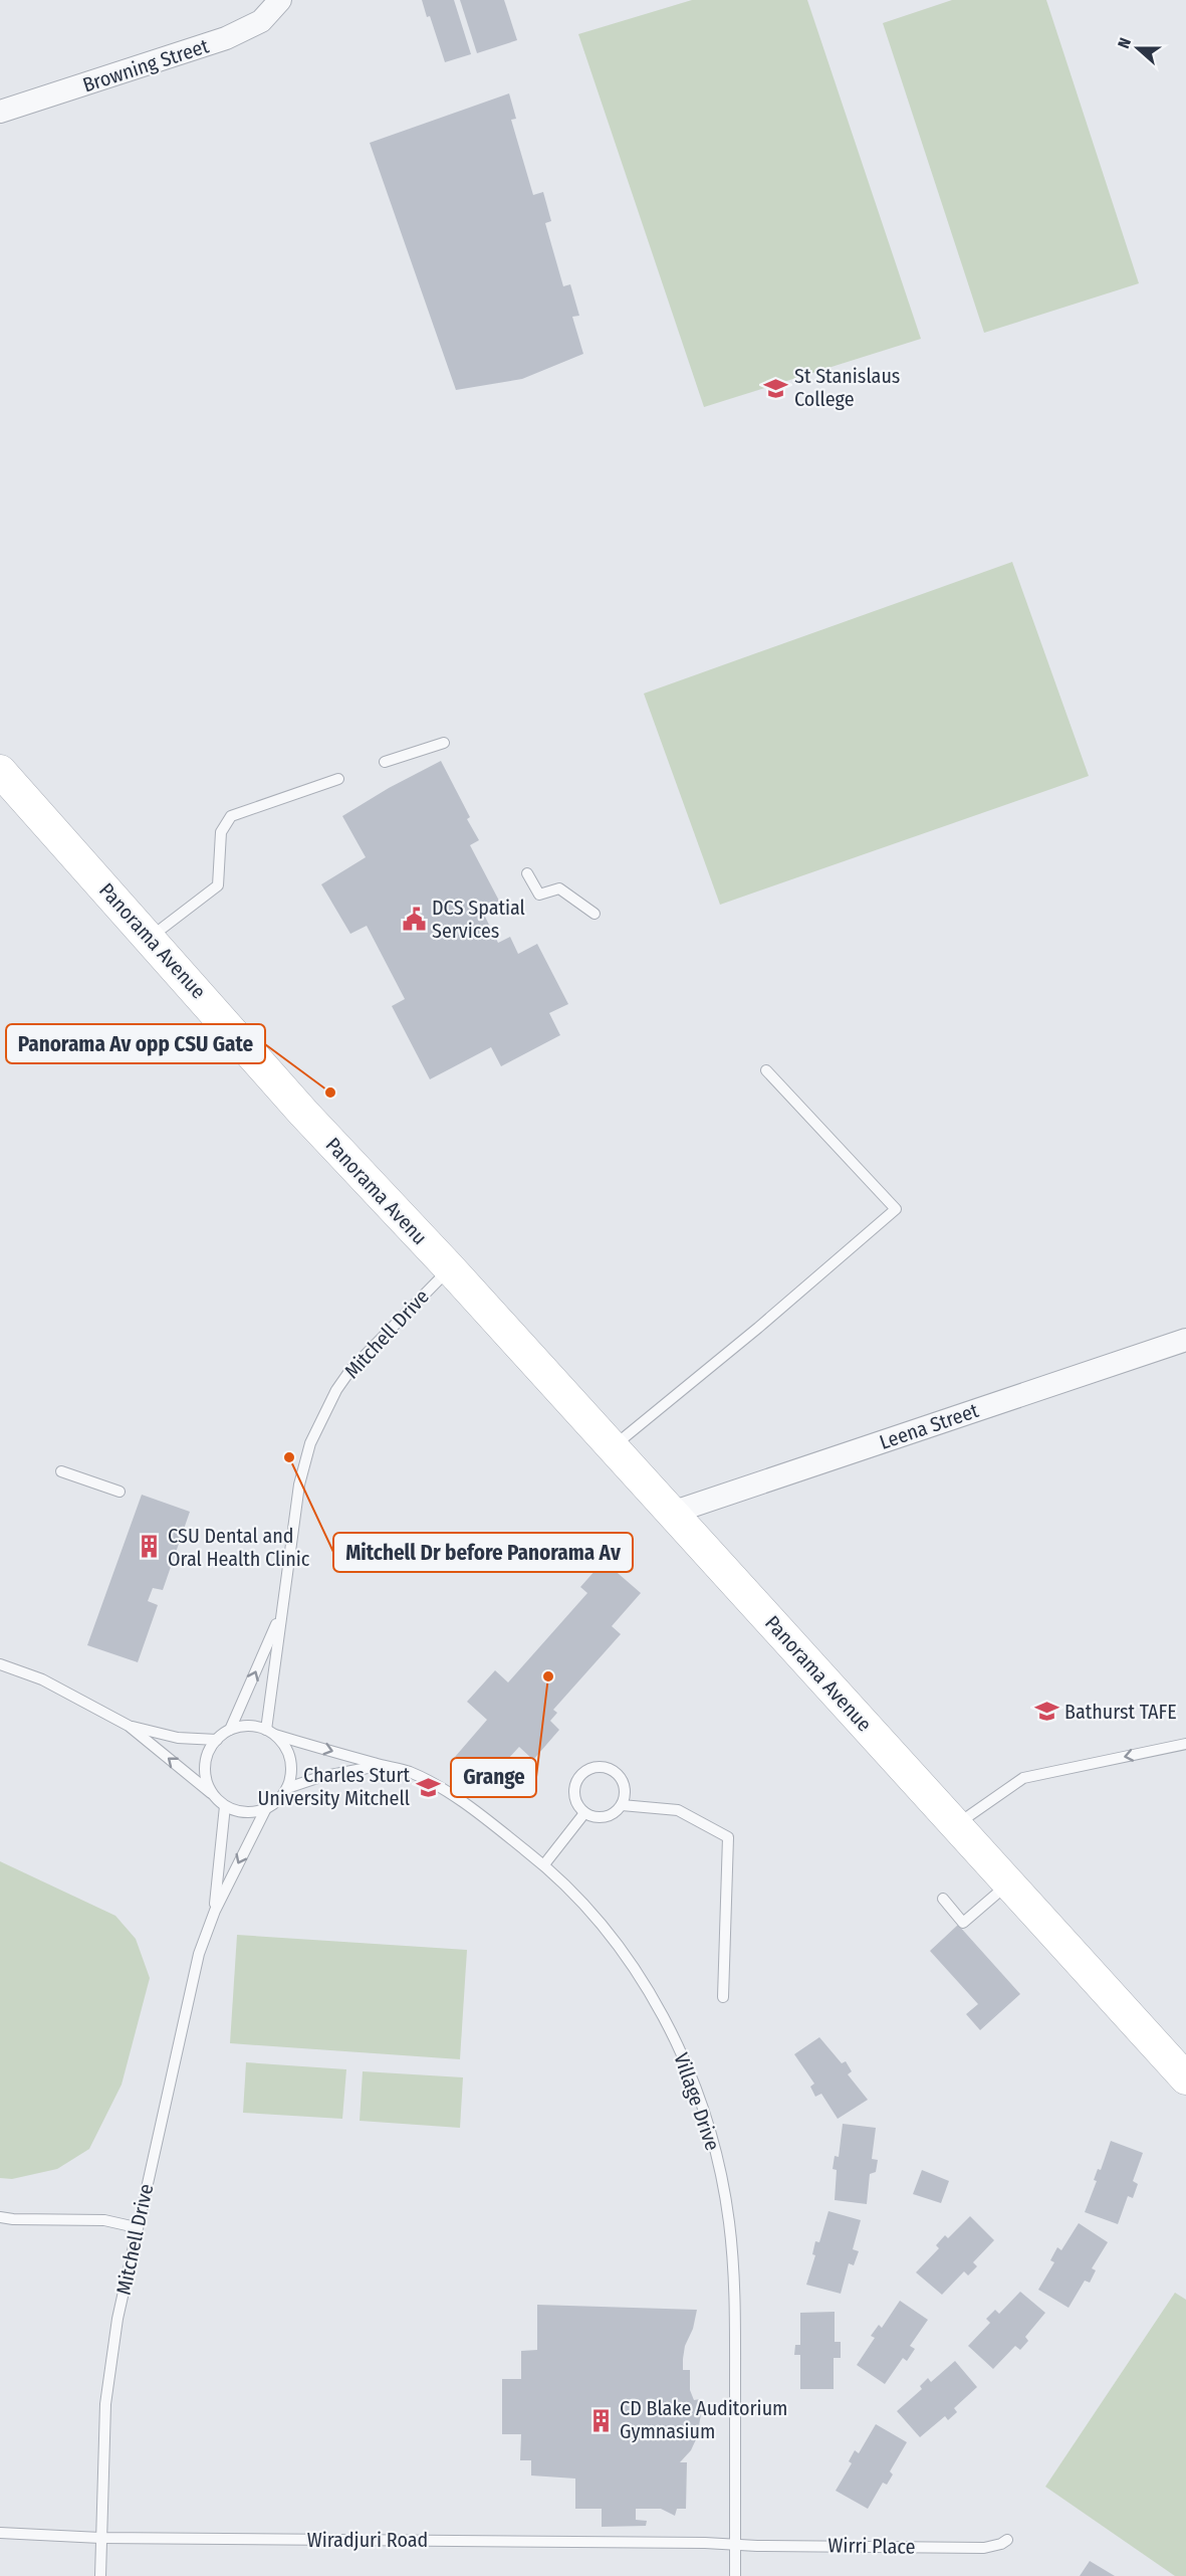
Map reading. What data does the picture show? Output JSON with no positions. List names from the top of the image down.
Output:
{
  "streets": {
    "street": [
      "Browning Street",
      "Panorama Avenue",
      "Panorama Avenu",
      "Leena Street"
    ],
    "lane": [
      "Mitchell Drive",
      "Village Drive",
      "Wiradjuri Road",
      "Wirri Place"
    ]
  },
  "crossings": [
    ["Panorama Avenue", "Panorama Avenu"],
    ["Panorama Avenue", "Mitchell Drive"],
    ["Panorama Avenue", "Leena Street"],
    ["Panorama Avenu", "Mitchell Drive"],
    ["Mitchell Drive", "Village Drive"],
    ["Mitchell Drive", "Wiradjuri Road"],
    ["Village Drive", "Wiradjuri Road"],
    ["Village Drive", "Wirri Place"],
    ["Wiradjuri Road", "Wirri Place"]
  ],
  "places": {
    "school or university": ["St Stanislaus College", "Bathurst TAFE", "Charles Sturt University Mitchell"],
    "public building": ["DCS Spatial Services"],
    "other": ["Panorama Av opp CSU Gate", "Mitchell Dr before Panorama Av", "Grange"],
    "building": ["CSU Dental and Oral Health Clinic", "CD Blake Auditorium Gymnasium"]
  },
  "north": "left"
}
